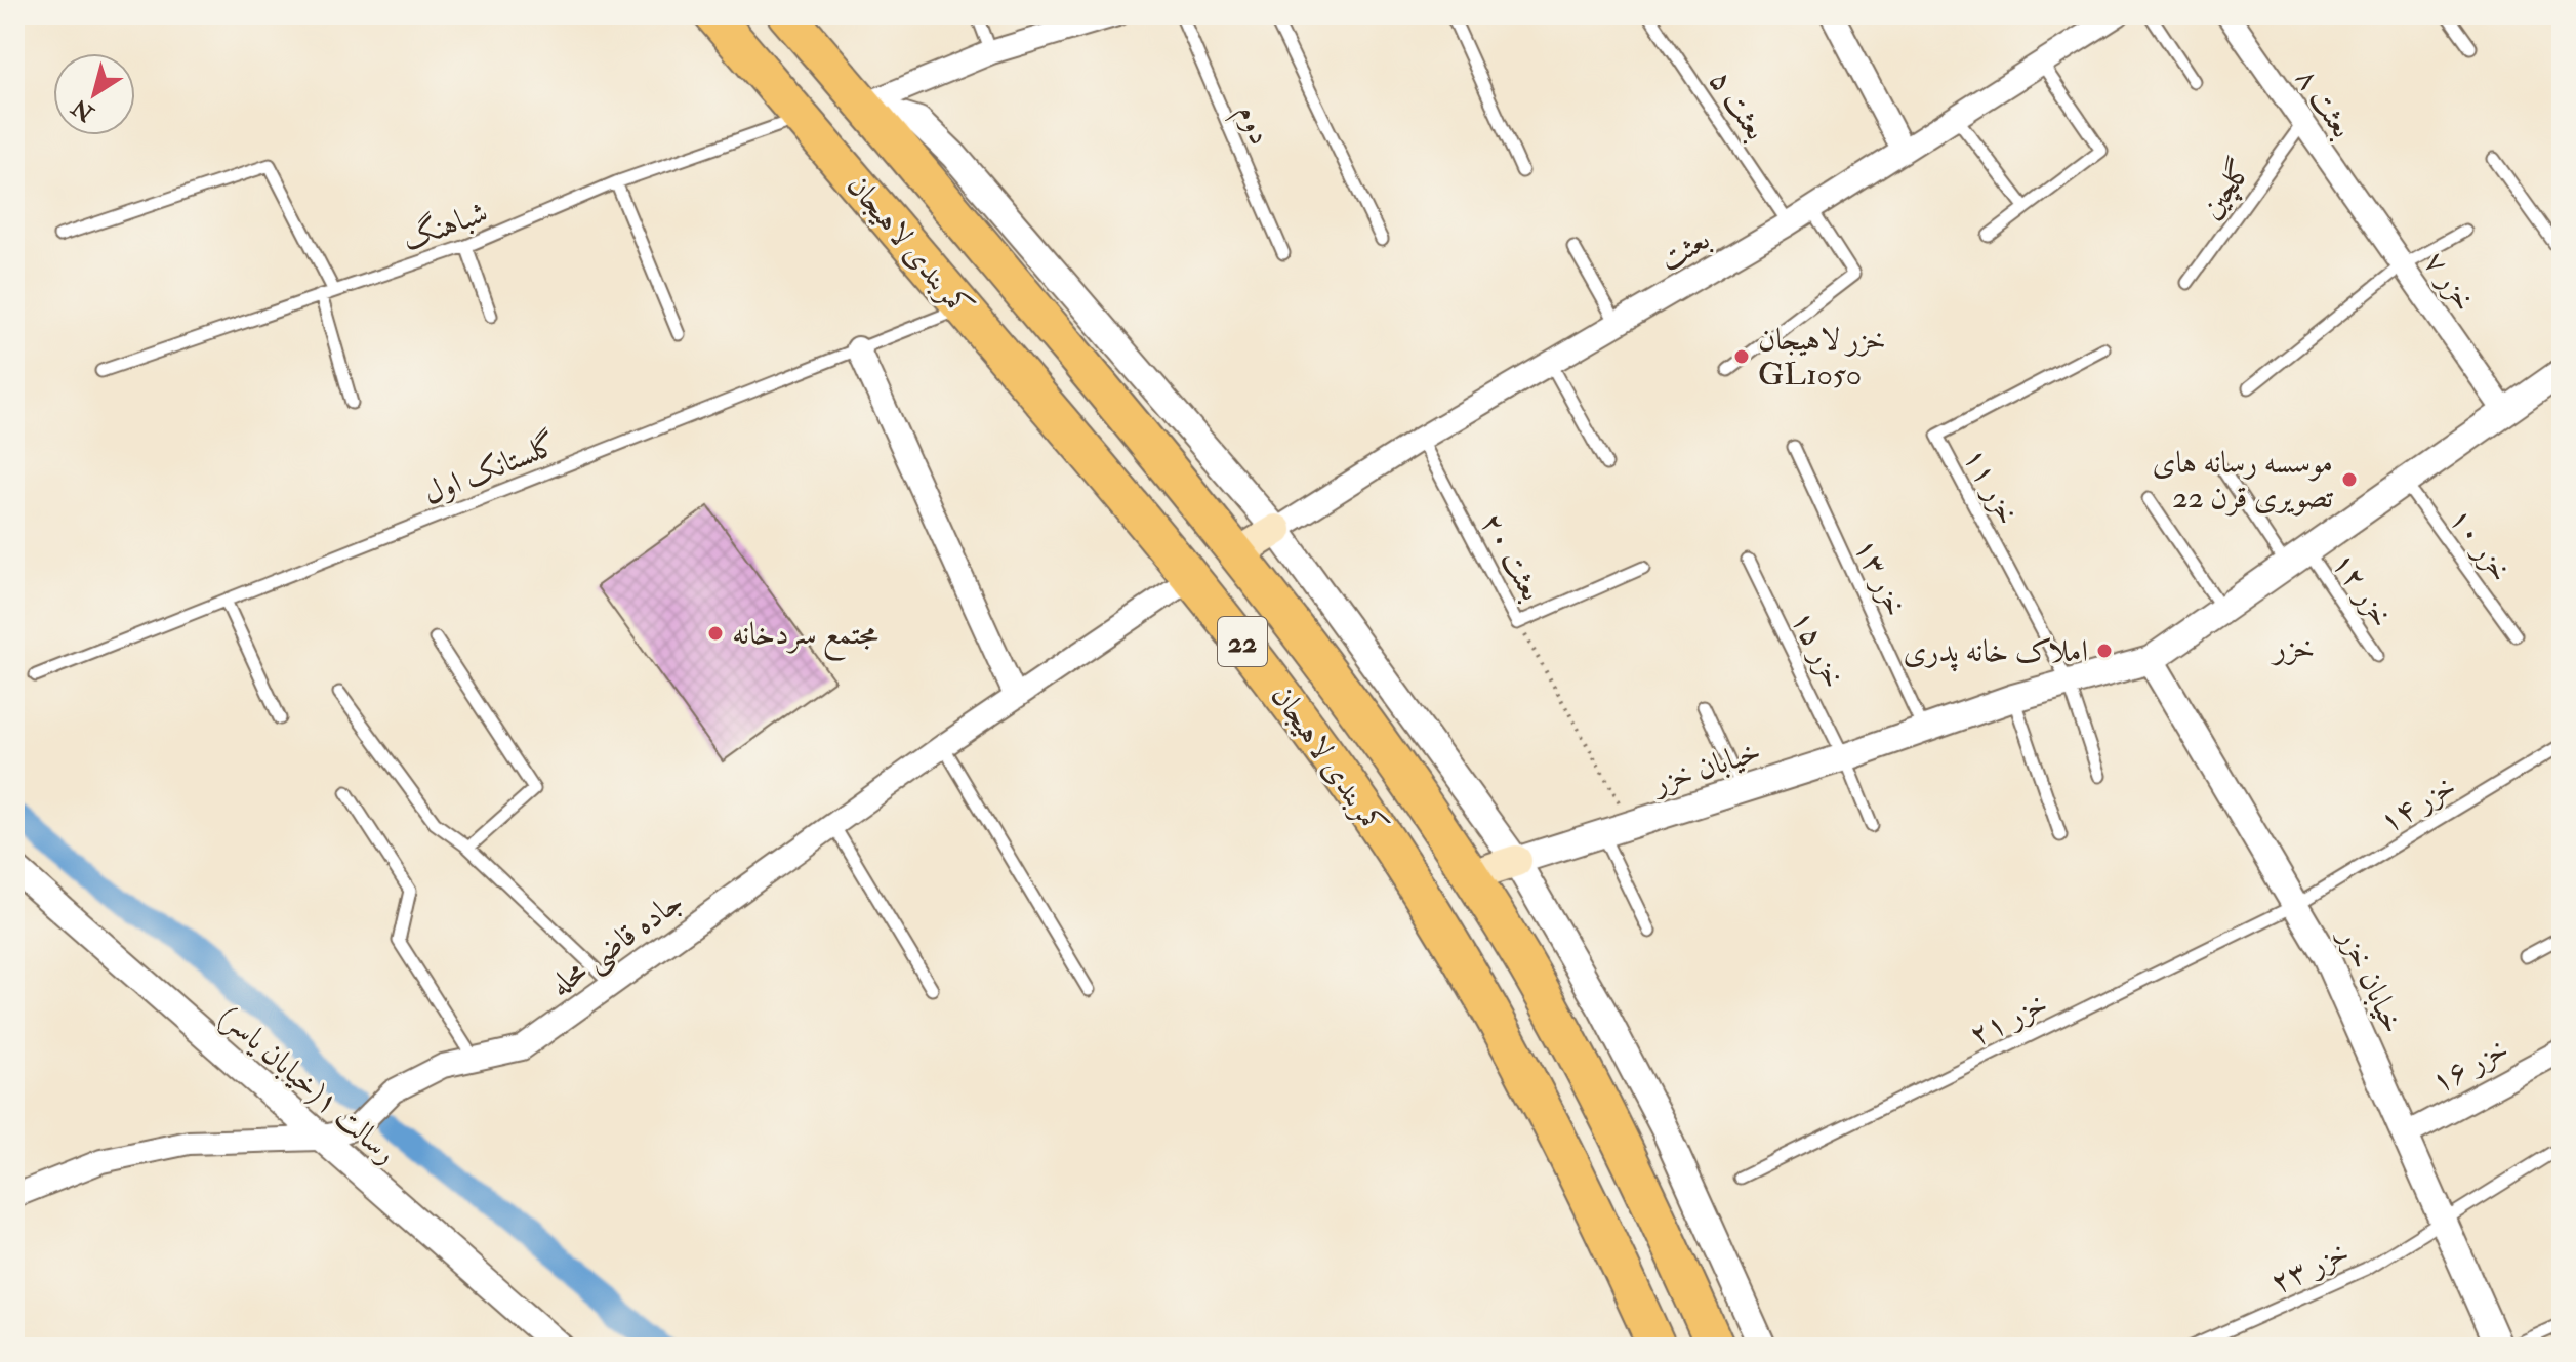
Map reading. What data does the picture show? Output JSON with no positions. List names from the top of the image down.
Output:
{
  "streets": {
    "highway": ["کمربندی لاهیجان", "22"],
    "street": [
      "بعثت ۸",
      "بعثت",
      "خزر ۷",
      "خیابان خزر",
      "جاده قاضی محله",
      "خزر ۱۶",
      "رسالت ۱(خیابان یاسر)"
    ],
    "lane": [
      "بعثت ۵",
      "دوم",
      "گلچین",
      "شباهنگ",
      "گلستانک اول",
      "خزر ۱۱",
      "خزر ۱۰",
      "بعثت ۲۰",
      "خزر ۱۳",
      "خزر ۱۲",
      "خزر ۱۵",
      "خزر ۱۴",
      "خزر ۲۱",
      "خزر ۲۳"
    ]
  },
  "crossings": [
    ["بعثت ۸", "گلچین"],
    ["بعثت ۸", "خزر ۷"],
    ["بعثت ۵", "بعثت"],
    ["شباهنگ", "کمربندی لاهیجان"],
    ["کمربندی لاهیجان", "گلستانک اول"],
    ["کمربندی لاهیجان", "جاده قاضی محله"],
    ["بعثت", "بعثت ۲۰"],
    ["خزر ۷", "خیابان خزر"],
    ["خزر ۱۱", "خیابان خزر"],
    ["خزر ۱۰", "خیابان خزر"],
    ["خزر ۱۳", "خیابان خزر"],
    ["خزر ۱۲", "خیابان خزر"],
    ["خزر ۱۵", "خیابان خزر"],
    ["خیابان خزر", "خزر ۱۴"],
    ["خیابان خزر", "خزر ۲۱"],
    ["خیابان خزر", "خزر ۱۶"],
    ["خیابان خزر", "خزر ۲۳"],
    ["خزر ۱۴", "خزر ۲۱"],
    ["جاده قاضی محله", "رسالت ۱(خیابان یاسر)"]
  ],
  "districts": ["خزر"],
  "places": [
    "خزر لاهیجان GL1050",
    "موسسه رسانه های تصویری قرن 22",
    "مجتمع سردخانه",
    "املاک خانه پدری"
  ],
  "north": "bottom left"
}
